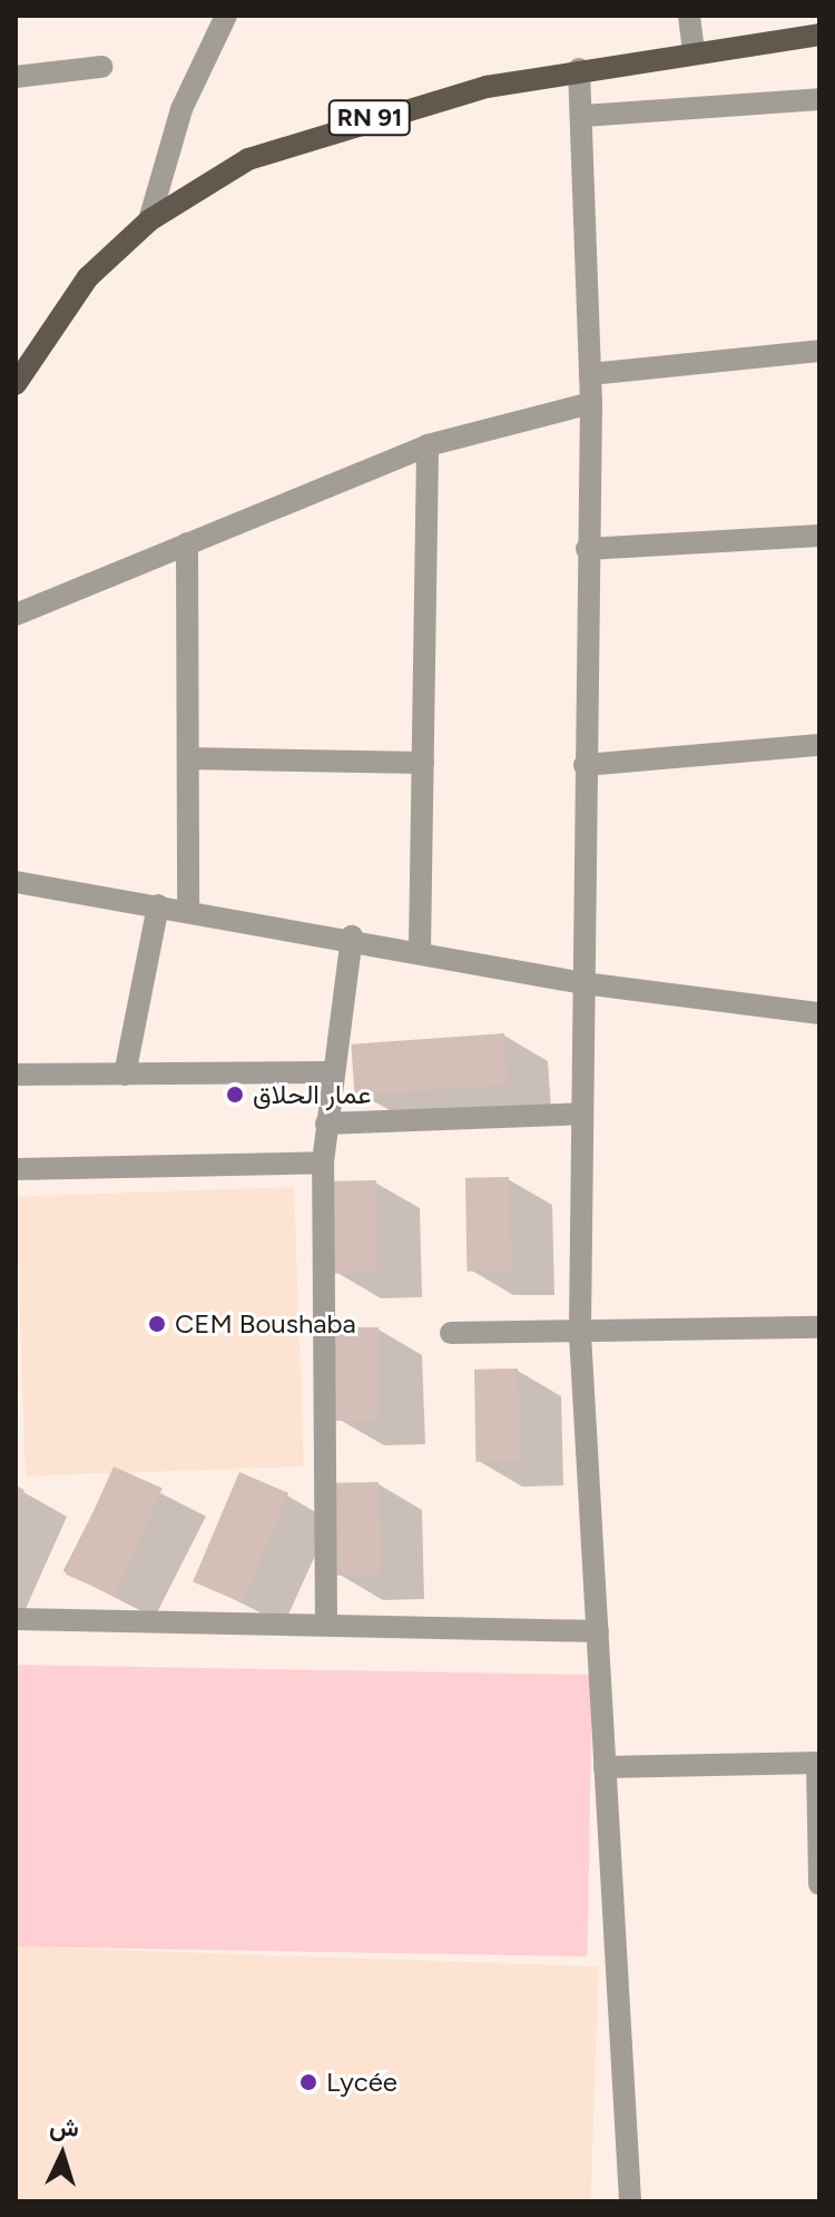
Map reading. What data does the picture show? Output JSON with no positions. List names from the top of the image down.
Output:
{
  "streets": {
    "main road": ["RN 91"]
  },
  "places": ["عمار الحلاق", "CEM Boushaba", "Lycée"],
  "north": "top"
}
